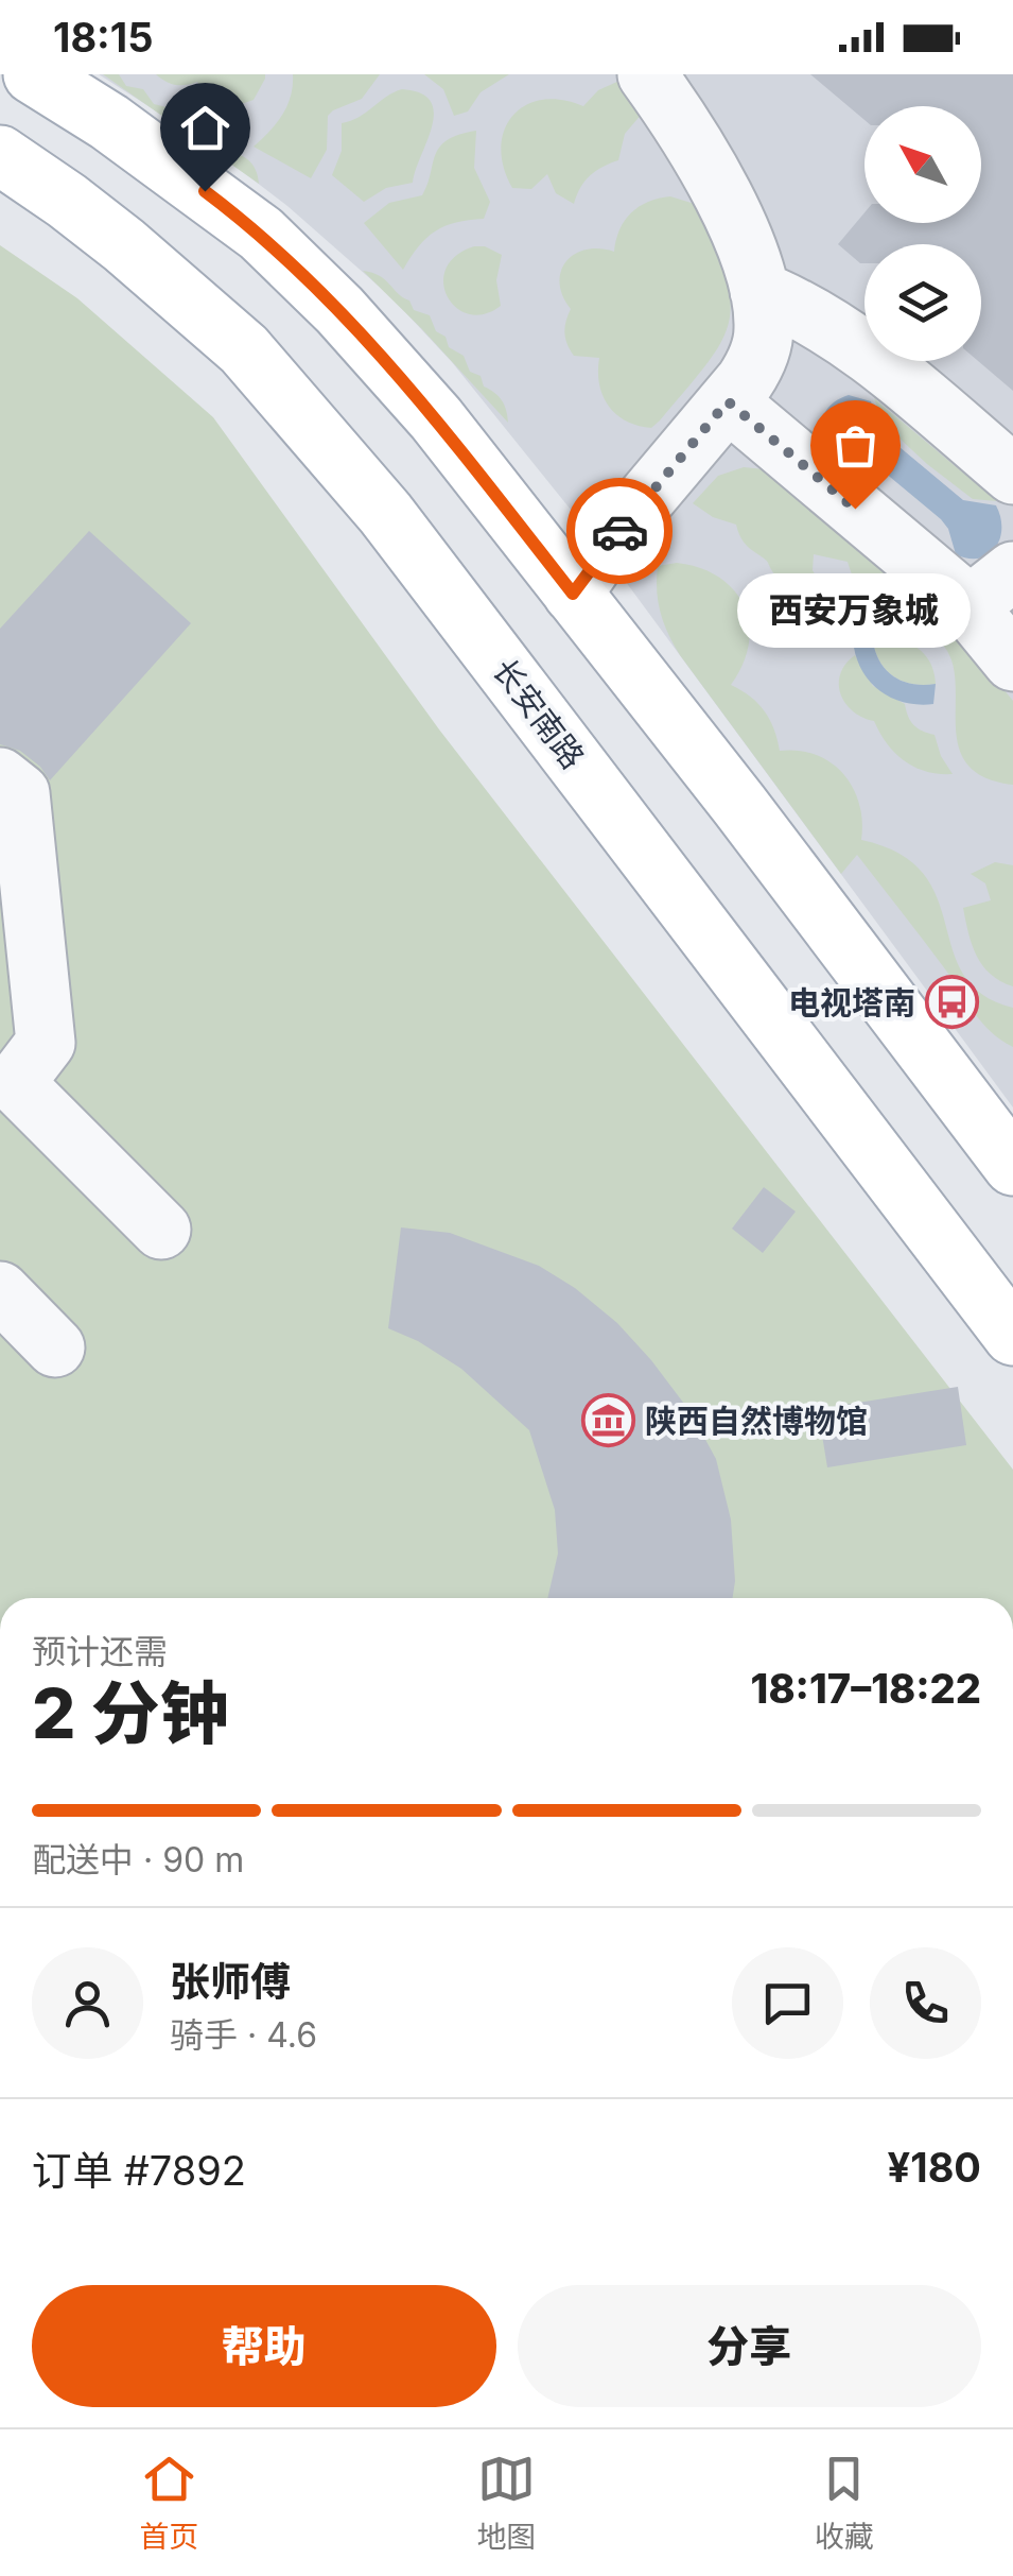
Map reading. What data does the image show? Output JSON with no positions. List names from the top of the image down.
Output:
{
  "streets": {
    "main road": ["长安南路"]
  },
  "places": {
    "other": ["西安万象城"],
    "bus stop": ["电视塔南"],
    "museum": ["陕西自然博物馆"]
  },
  "north": "top left",
  "page": {
    "status": "18:15",
    "bubble": "西安万象城",
    "heading": ["2 分钟", "预计还需", "18:17–18:22"],
    "panel": [
      "张师傅",
      "骑手 · 4.6",
      "订单 #7892",
      "¥180"
    ],
    "bar": "配送中 · 90 m",
    "buttons": ["帮助", "分享"],
    "tabs": ["首页", "地图", "收藏"]
  }
}
